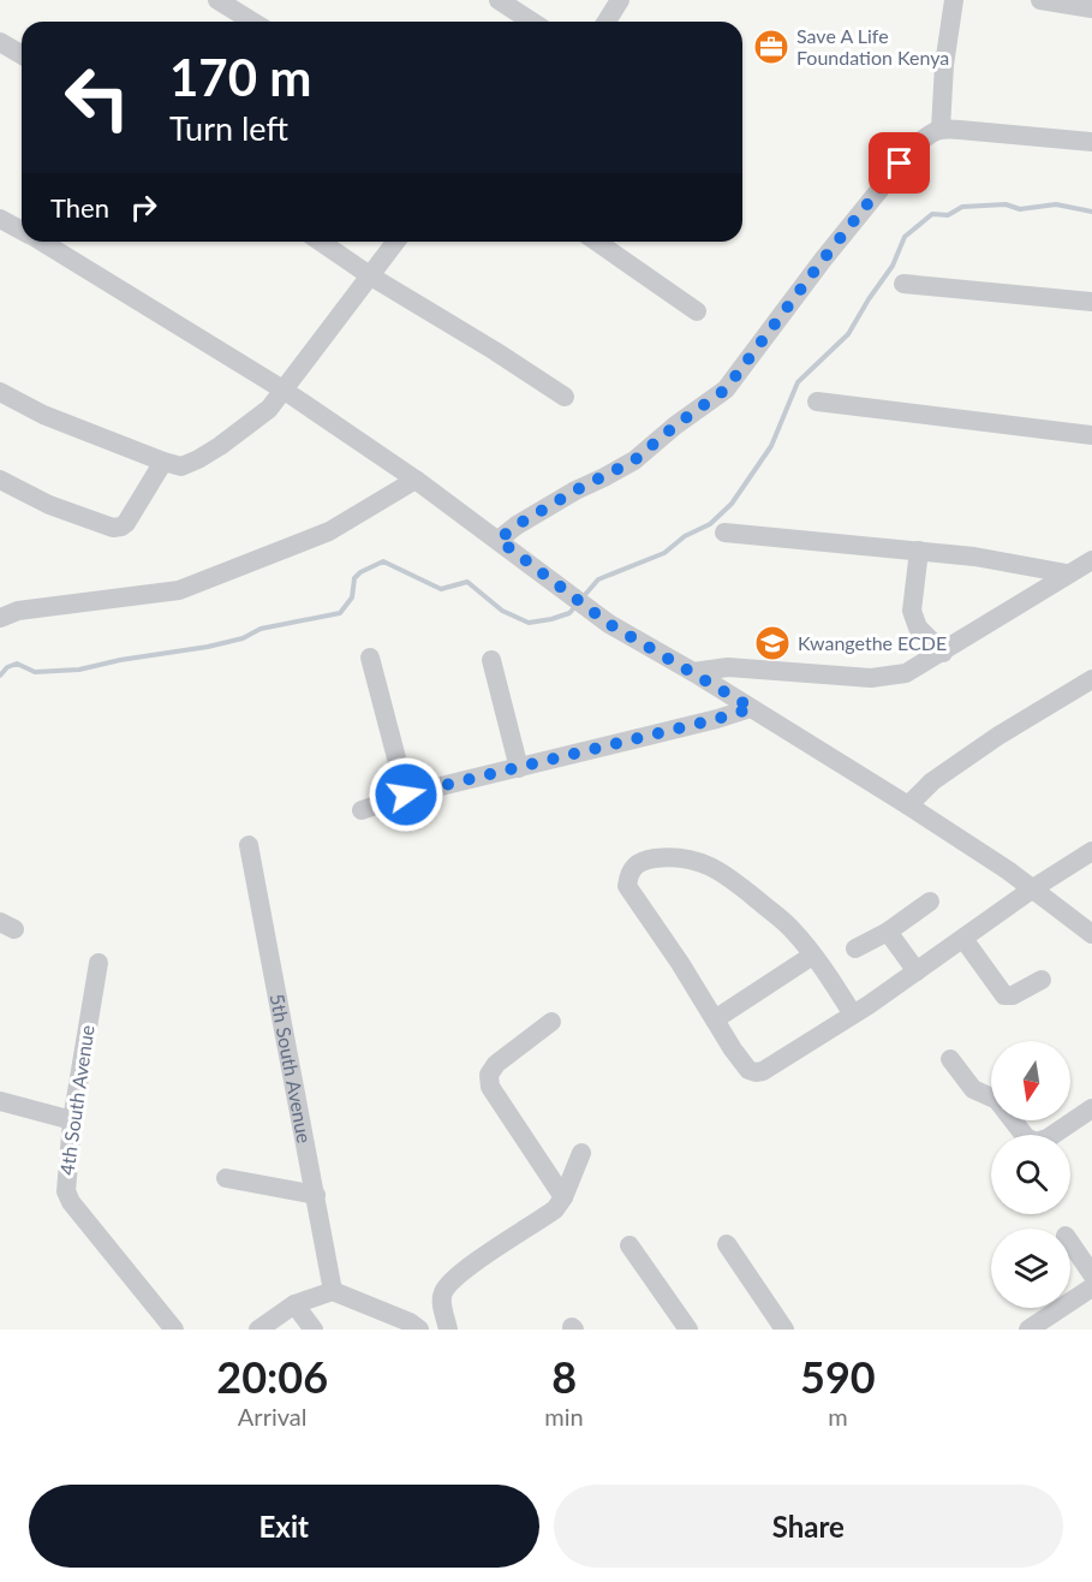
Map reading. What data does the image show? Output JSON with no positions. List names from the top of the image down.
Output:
{
  "streets": {
    "street": ["5th South Avenue", "4th South Avenue"]
  },
  "places": {
    "office": ["Save A Life Foundation Kenya"],
    "school or university": ["Kwangethe ECDE"]
  },
  "north": "bottom",
  "page": {
    "turn": ["170 m", "Turn left"],
    "then": "Then",
    "eta": [
      "20:06",
      "Arrival",
      "8",
      "min",
      "590",
      "m"
    ],
    "buttons": ["Exit", "Share"]
  }
}
